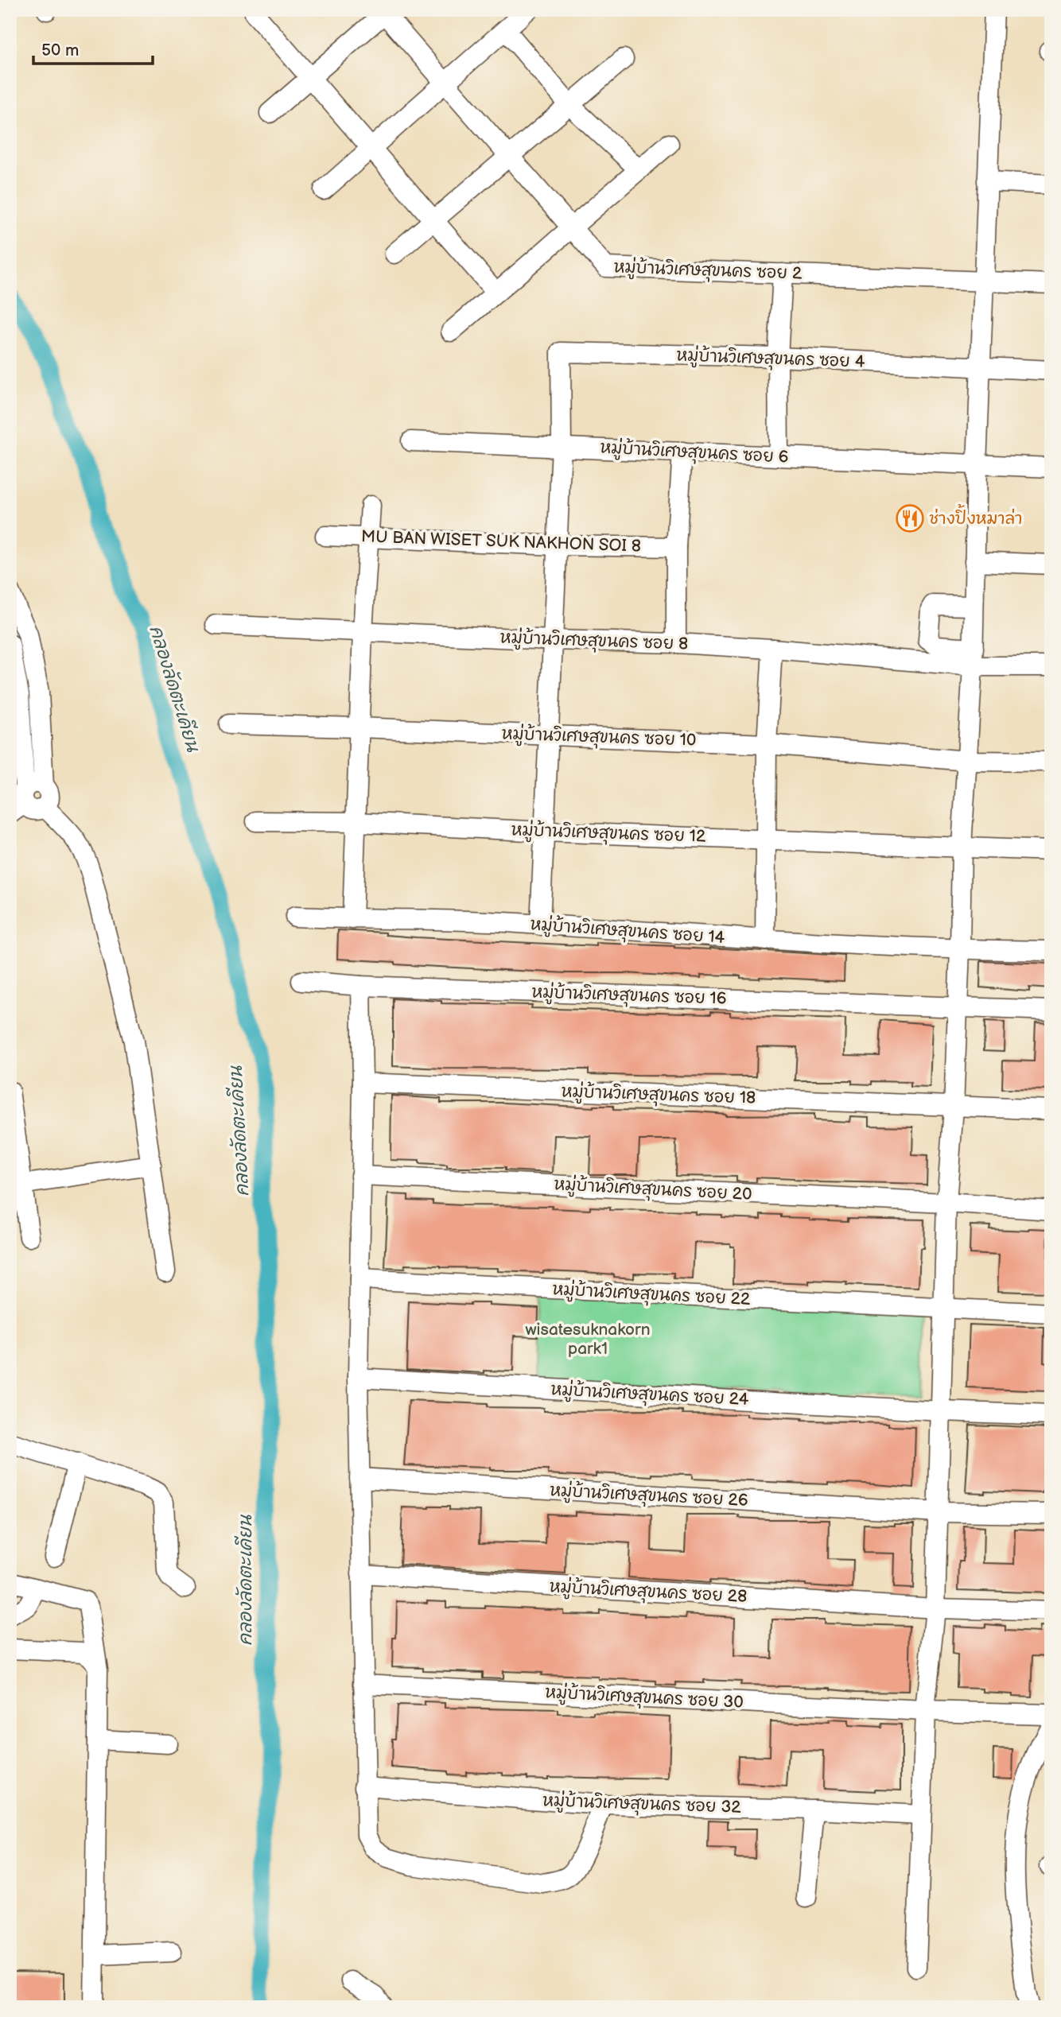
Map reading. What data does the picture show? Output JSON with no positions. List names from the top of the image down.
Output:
{
  "streets": {
    "street": [
      "หมู่บ้านวิเศษสุขนคร ซอย 2",
      "หมู่บ้านวิเศษสุขนคร ซอย 4",
      "หมู่บ้านวิเศษสุขนคร ซอย 6",
      "MU BAN WISET SUK NAKHON SOI 8",
      "หมู่บ้านวิเศษสุขนคร ซอย 8",
      "หมู่บ้านวิเศษสุขนคร ซอย 10",
      "หมู่บ้านวิเศษสุขนคร ซอย 12",
      "หมู่บ้านวิเศษสุขนคร ซอย 14",
      "หมู่บ้านวิเศษสุขนคร ซอย 16",
      "หมู่บ้านวิเศษสุขนคร ซอย 18",
      "หมู่บ้านวิเศษสุขนคร ซอย 20",
      "หมู่บ้านวิเศษสุขนคร ซอย 22",
      "หมู่บ้านวิเศษสุขนคร ซอย 24",
      "หมู่บ้านวิเศษสุขนคร ซอย 26",
      "หมู่บ้านวิเศษสุขนคร ซอย 28",
      "หมู่บ้านวิเศษสุขนคร ซอย 30",
      "หมู่บ้านวิเศษสุขนคร ซอย 32"
    ]
  },
  "crossings": [
    ["หมู่บ้านวิเศษสุขนคร ซอย 4", "หมู่บ้านวิเศษสุขนคร ซอย 6"]
  ],
  "water": ["คลองลัดตะเคียน"],
  "parks": ["wisatesuknakorn park1"],
  "places": {
    "restaurant": ["ช่างปิ้งหมาล่า"]
  },
  "scale_bar": "50 m"
}
